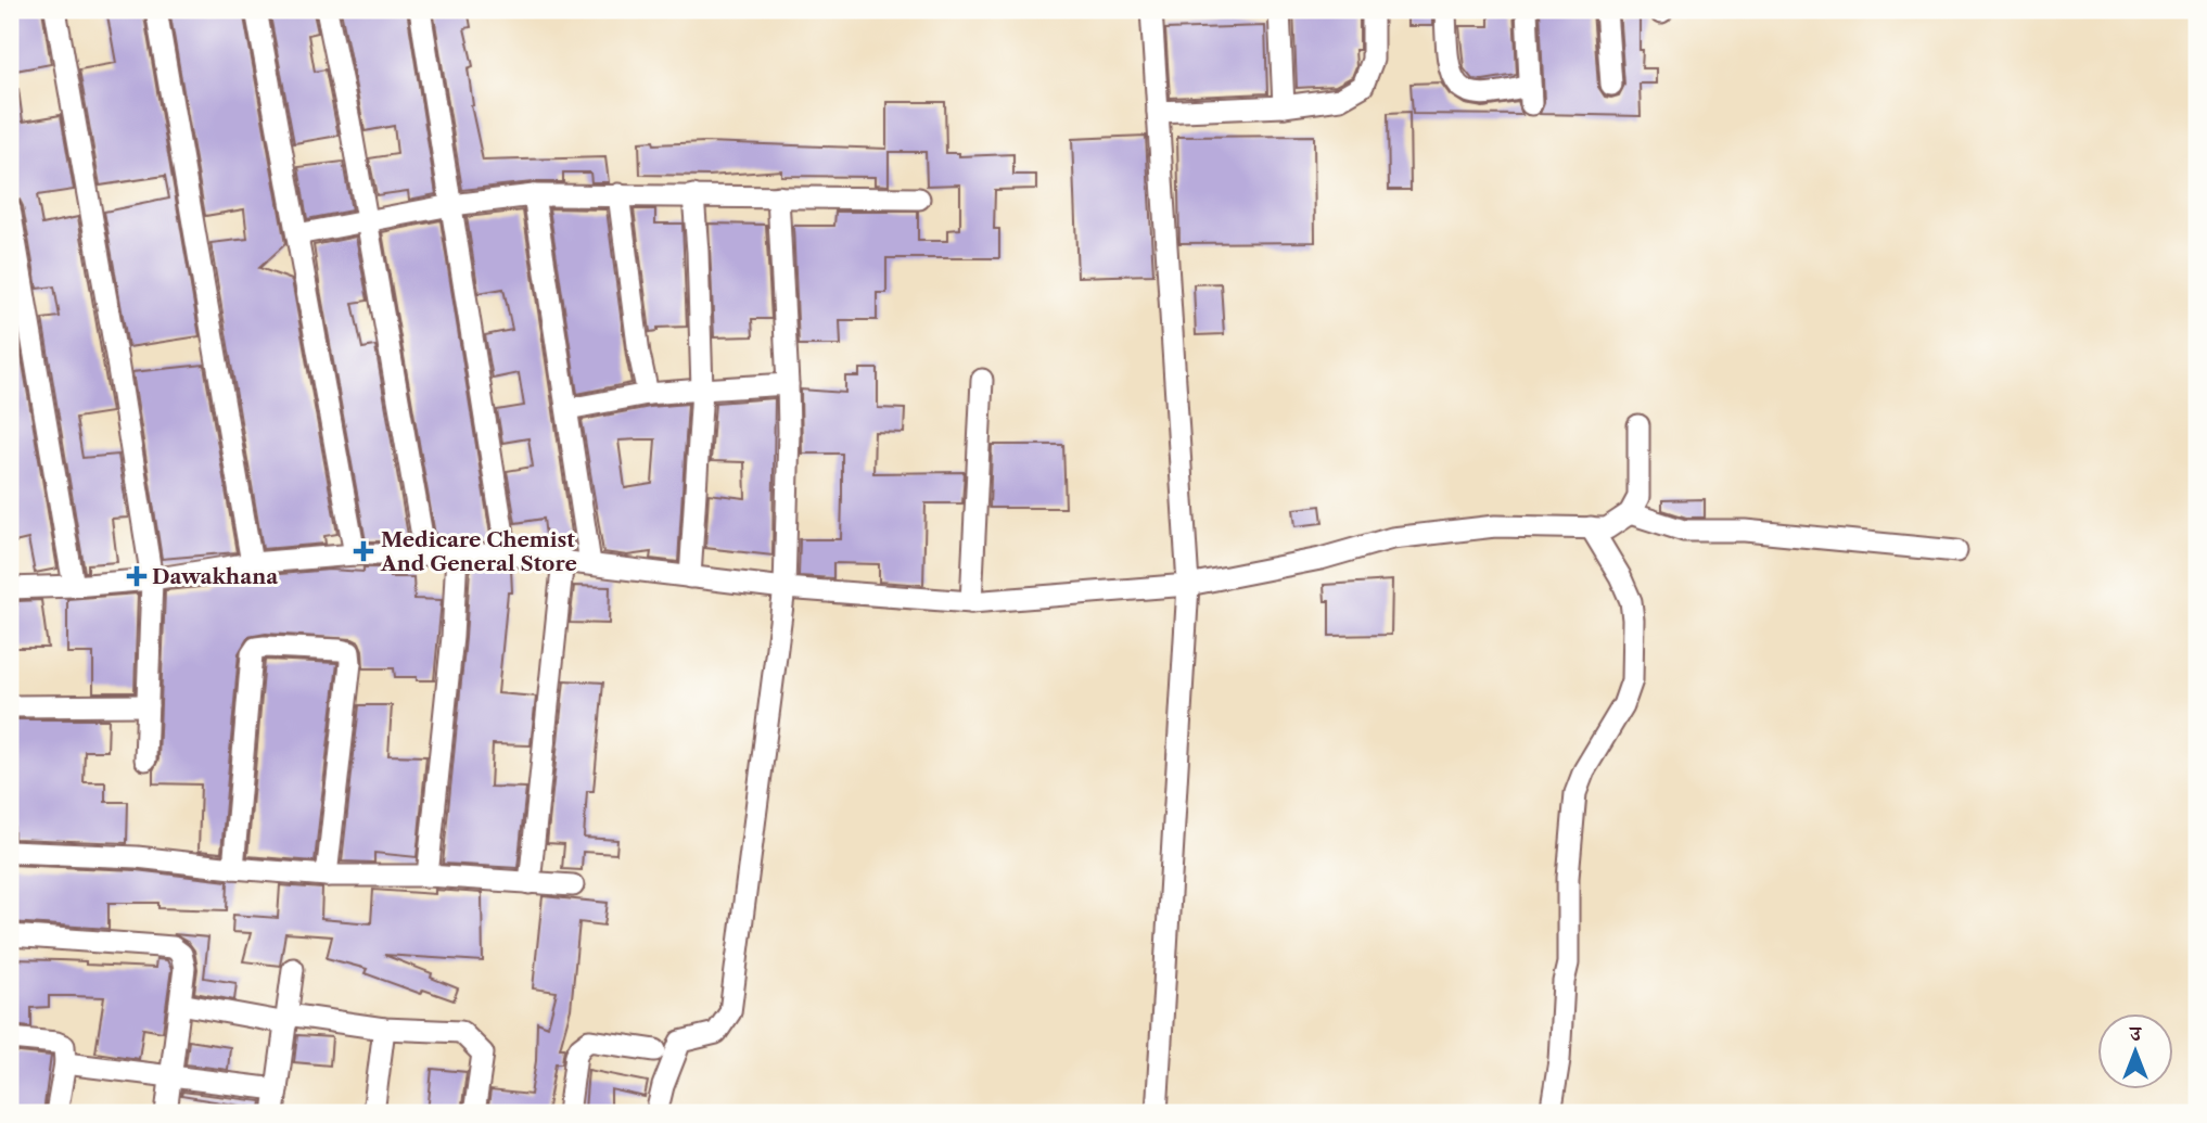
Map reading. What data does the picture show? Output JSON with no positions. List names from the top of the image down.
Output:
{
  "places": {
    "health": ["Medicare Chemist And General Store", "Dawakhana"]
  },
  "north": "top"
}
